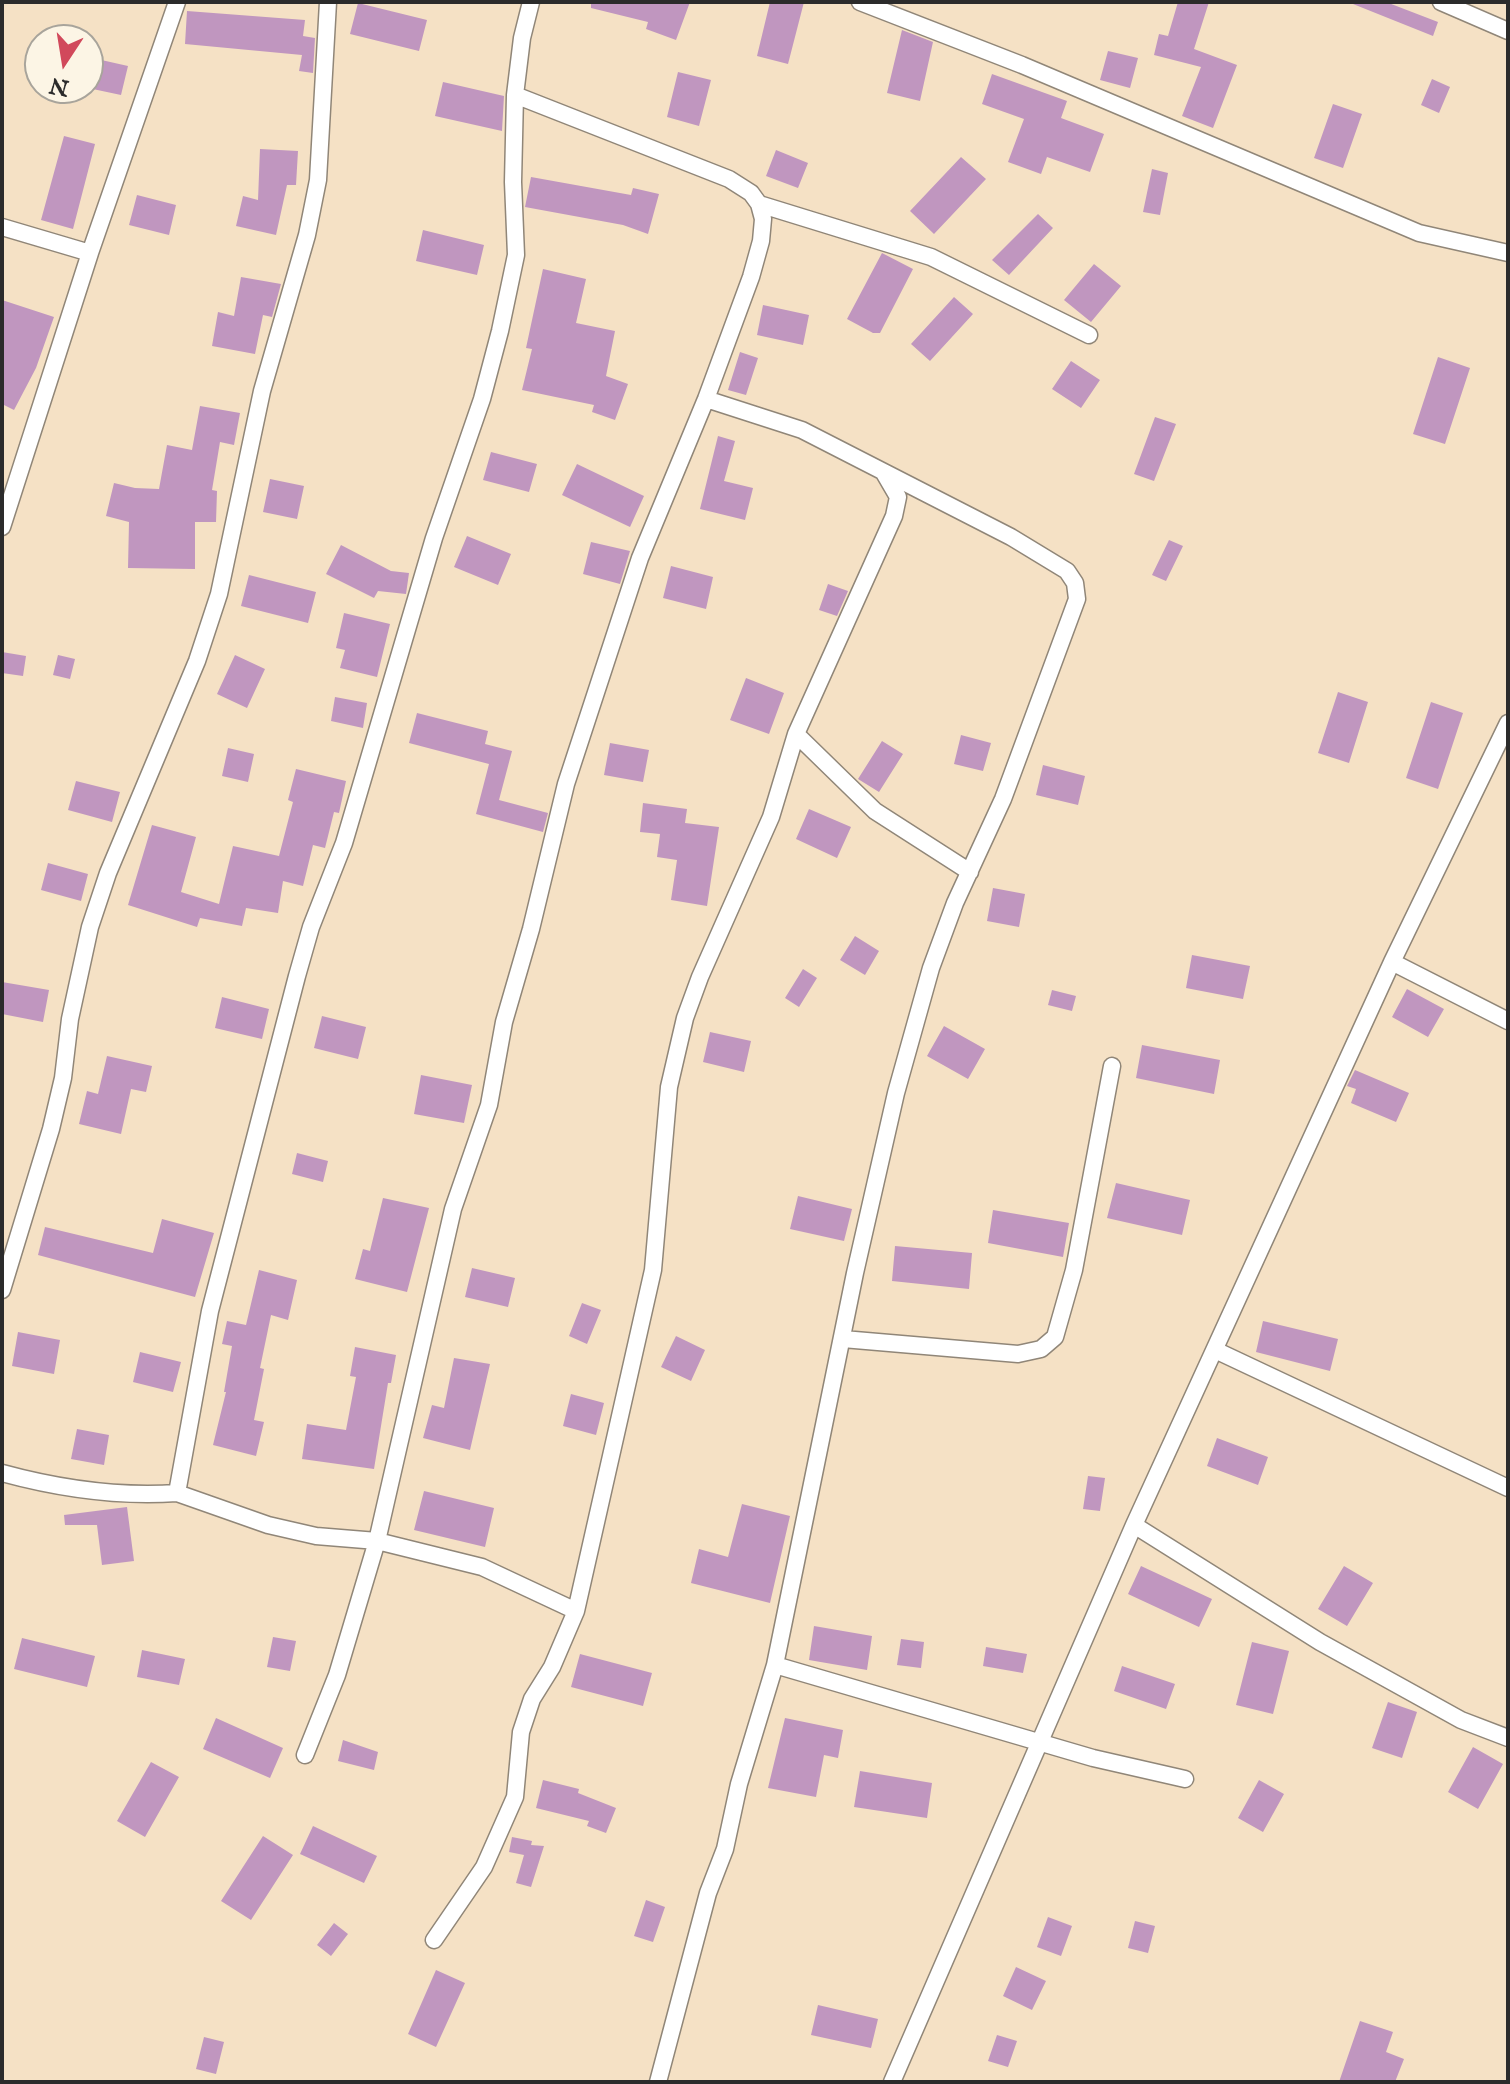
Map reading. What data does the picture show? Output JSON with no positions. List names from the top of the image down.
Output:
{
  "north": "bottom"
}
